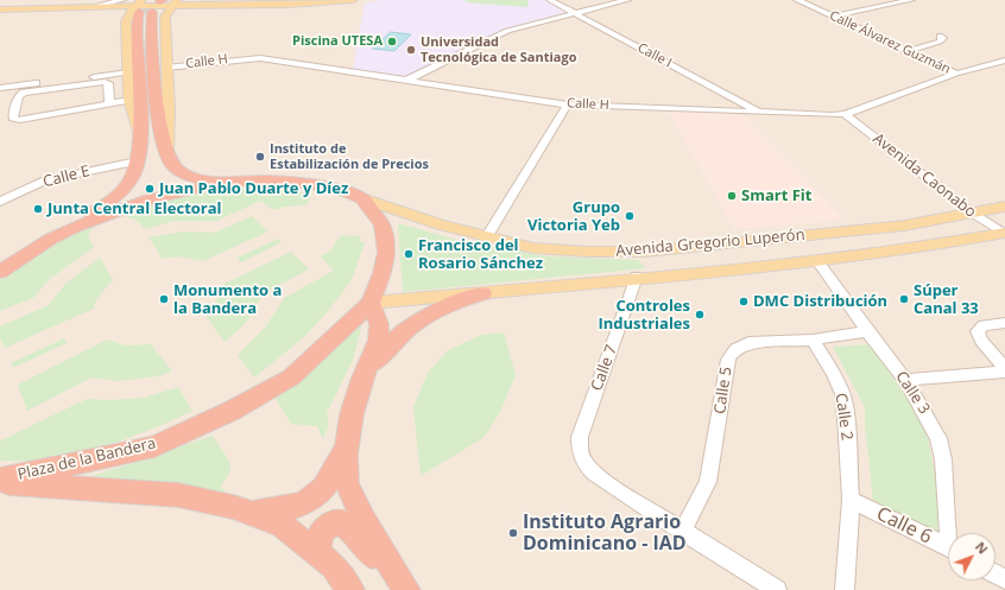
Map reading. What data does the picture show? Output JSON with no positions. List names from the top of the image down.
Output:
{
  "streets": {
    "highway": ["Plaza de la Bandera"],
    "main road": ["Avenida Gregorio Luperón"],
    "street": [
      "Calle Álvarez Guzmán",
      "Calle I",
      "Calle H",
      "Avenida Caonabo",
      "Calle E",
      "Calle 7",
      "Calle 5",
      "Calle 3",
      "Calle 2",
      "Calle 6"
    ]
  },
  "crossings": [
    ["Calle Álvarez Guzmán", "Calle H"],
    ["Calle I", "Calle H"],
    ["Calle H", "Avenida Caonabo"],
    ["Avenida Caonabo", "Avenida Gregorio Luperón"],
    ["Avenida Gregorio Luperón", "Calle 7"],
    ["Avenida Gregorio Luperón", "Calle 3"],
    ["Avenida Gregorio Luperón", "Plaza de la Bandera"],
    ["Calle 7", "Calle 5"],
    ["Calle 5", "Calle 3"],
    ["Calle 5", "Calle 2"],
    ["Calle 2", "Calle 6"]
  ],
  "places": [
    "Piscina UTESA",
    "Universidad Tecnológica de Santiago",
    "Instituto de Estabilización de Precios",
    "Juan Pablo Duarte y Díez",
    "Smart Fit",
    "Junta Central Electoral",
    "Grupo Victoria Yeb",
    "Francisco del Rosario Sánchez",
    "Monumento a la Bandera",
    "Súper Canal 33",
    "DMC Distribución",
    "Controles Industriales",
    "Instituto Agrario Dominicano - IAD"
  ],
  "north": "top right"
}
